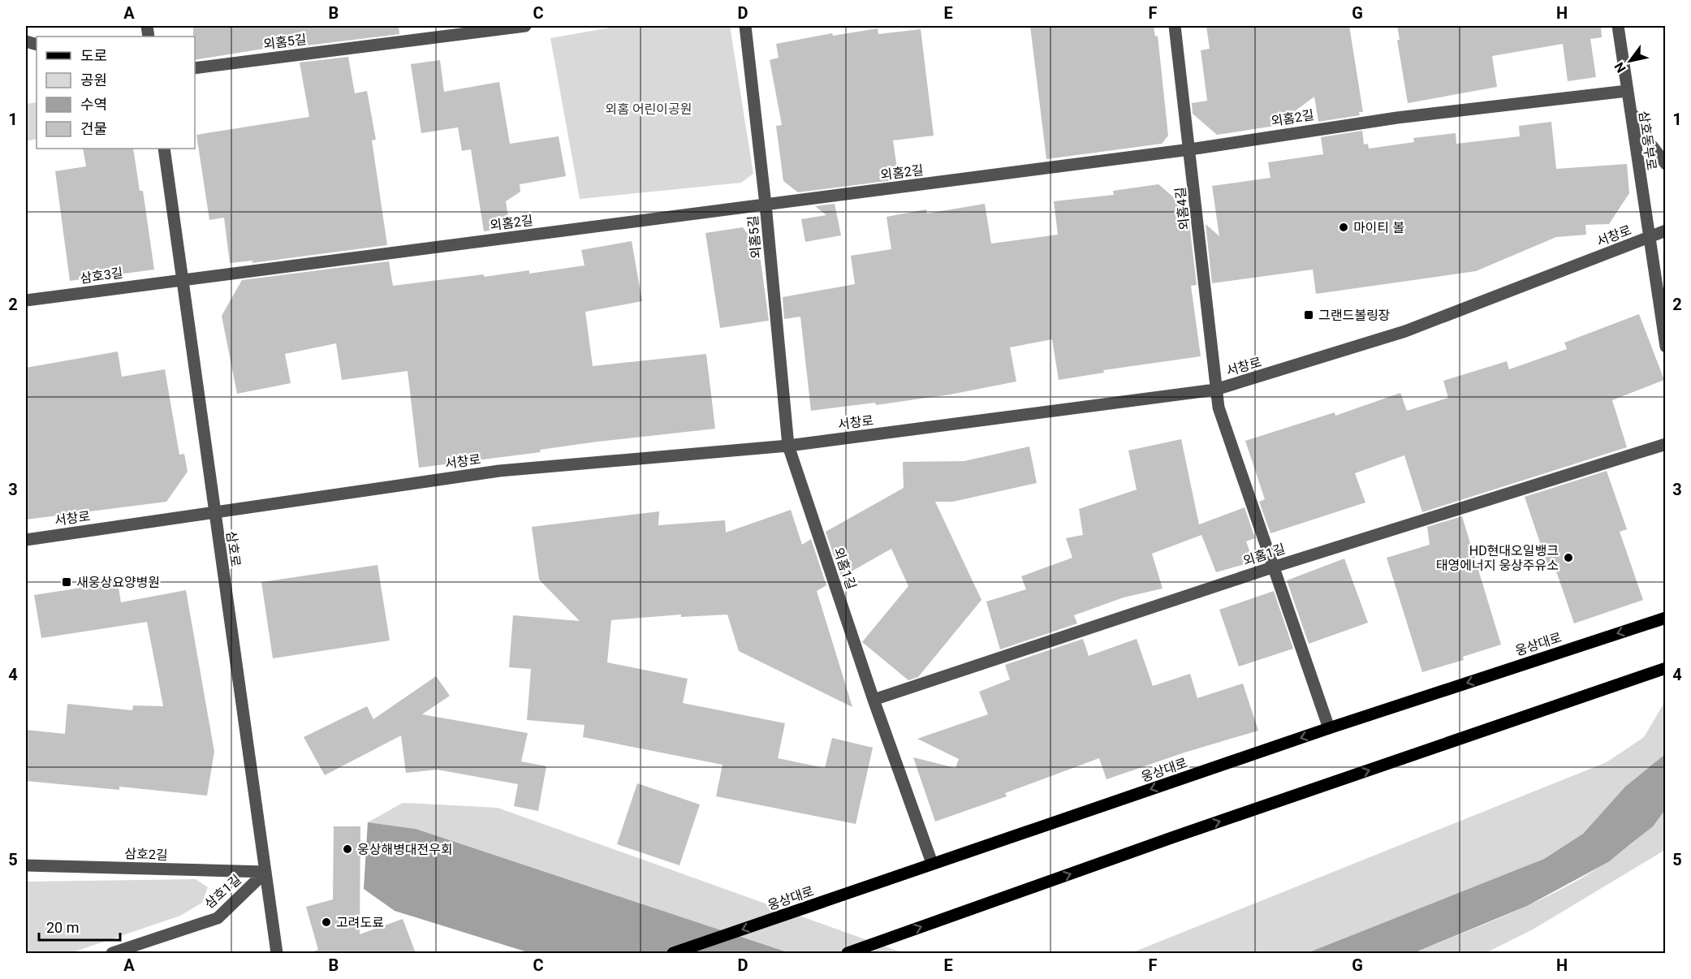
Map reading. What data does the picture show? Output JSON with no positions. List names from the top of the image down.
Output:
{
  "streets": {
    "main road": ["웅상대로"],
    "street": [
      "외홈5길",
      "외홈2길",
      "삼호동부로",
      "외홈4길",
      "서창로",
      "삼호3길",
      "삼호로",
      "외홈1길",
      "삼호2길",
      "삼호1길"
    ]
  },
  "crossings": [
    ["외홈5길", "외홈2길"],
    ["외홈5길", "서창로"],
    ["외홈5길", "외홈1길"],
    ["외홈2길", "삼호동부로"],
    ["외홈2길", "외홈4길"],
    ["외홈2길", "삼호3길"],
    ["외홈2길", "삼호로"],
    ["삼호동부로", "서창로"],
    ["외홈4길", "서창로"],
    ["외홈4길", "외홈1길"],
    ["외홈4길", "웅상대로"],
    ["서창로", "삼호로"],
    ["서창로", "외홈1길"],
    ["삼호3길", "삼호로"],
    ["삼호로", "삼호2길"],
    ["삼호로", "삼호1길"],
    ["외홈1길", "웅상대로"],
    ["삼호2길", "삼호1길"]
  ],
  "parks": ["외홈 어린이공원"],
  "places": {
    "other": [
      "마이티 볼",
      "HD현대오일뱅크 태영에너지 웅상주유소",
      "웅상해병대전우회",
      "고려도료"
    ],
    "transit": ["그랜드볼링장", "새웅상요양병원"]
  },
  "legend": [
    "도로",
    "공원",
    "수역",
    "건물"
  ],
  "scale_bar": "20 m",
  "north": "bottom left",
  "grid": {
    "columns": [
      "A",
      "B",
      "C",
      "D",
      "E",
      "F",
      "G",
      "H"
    ],
    "rows": [
      "1",
      "2",
      "3",
      "4",
      "5"
    ]
  }
}
